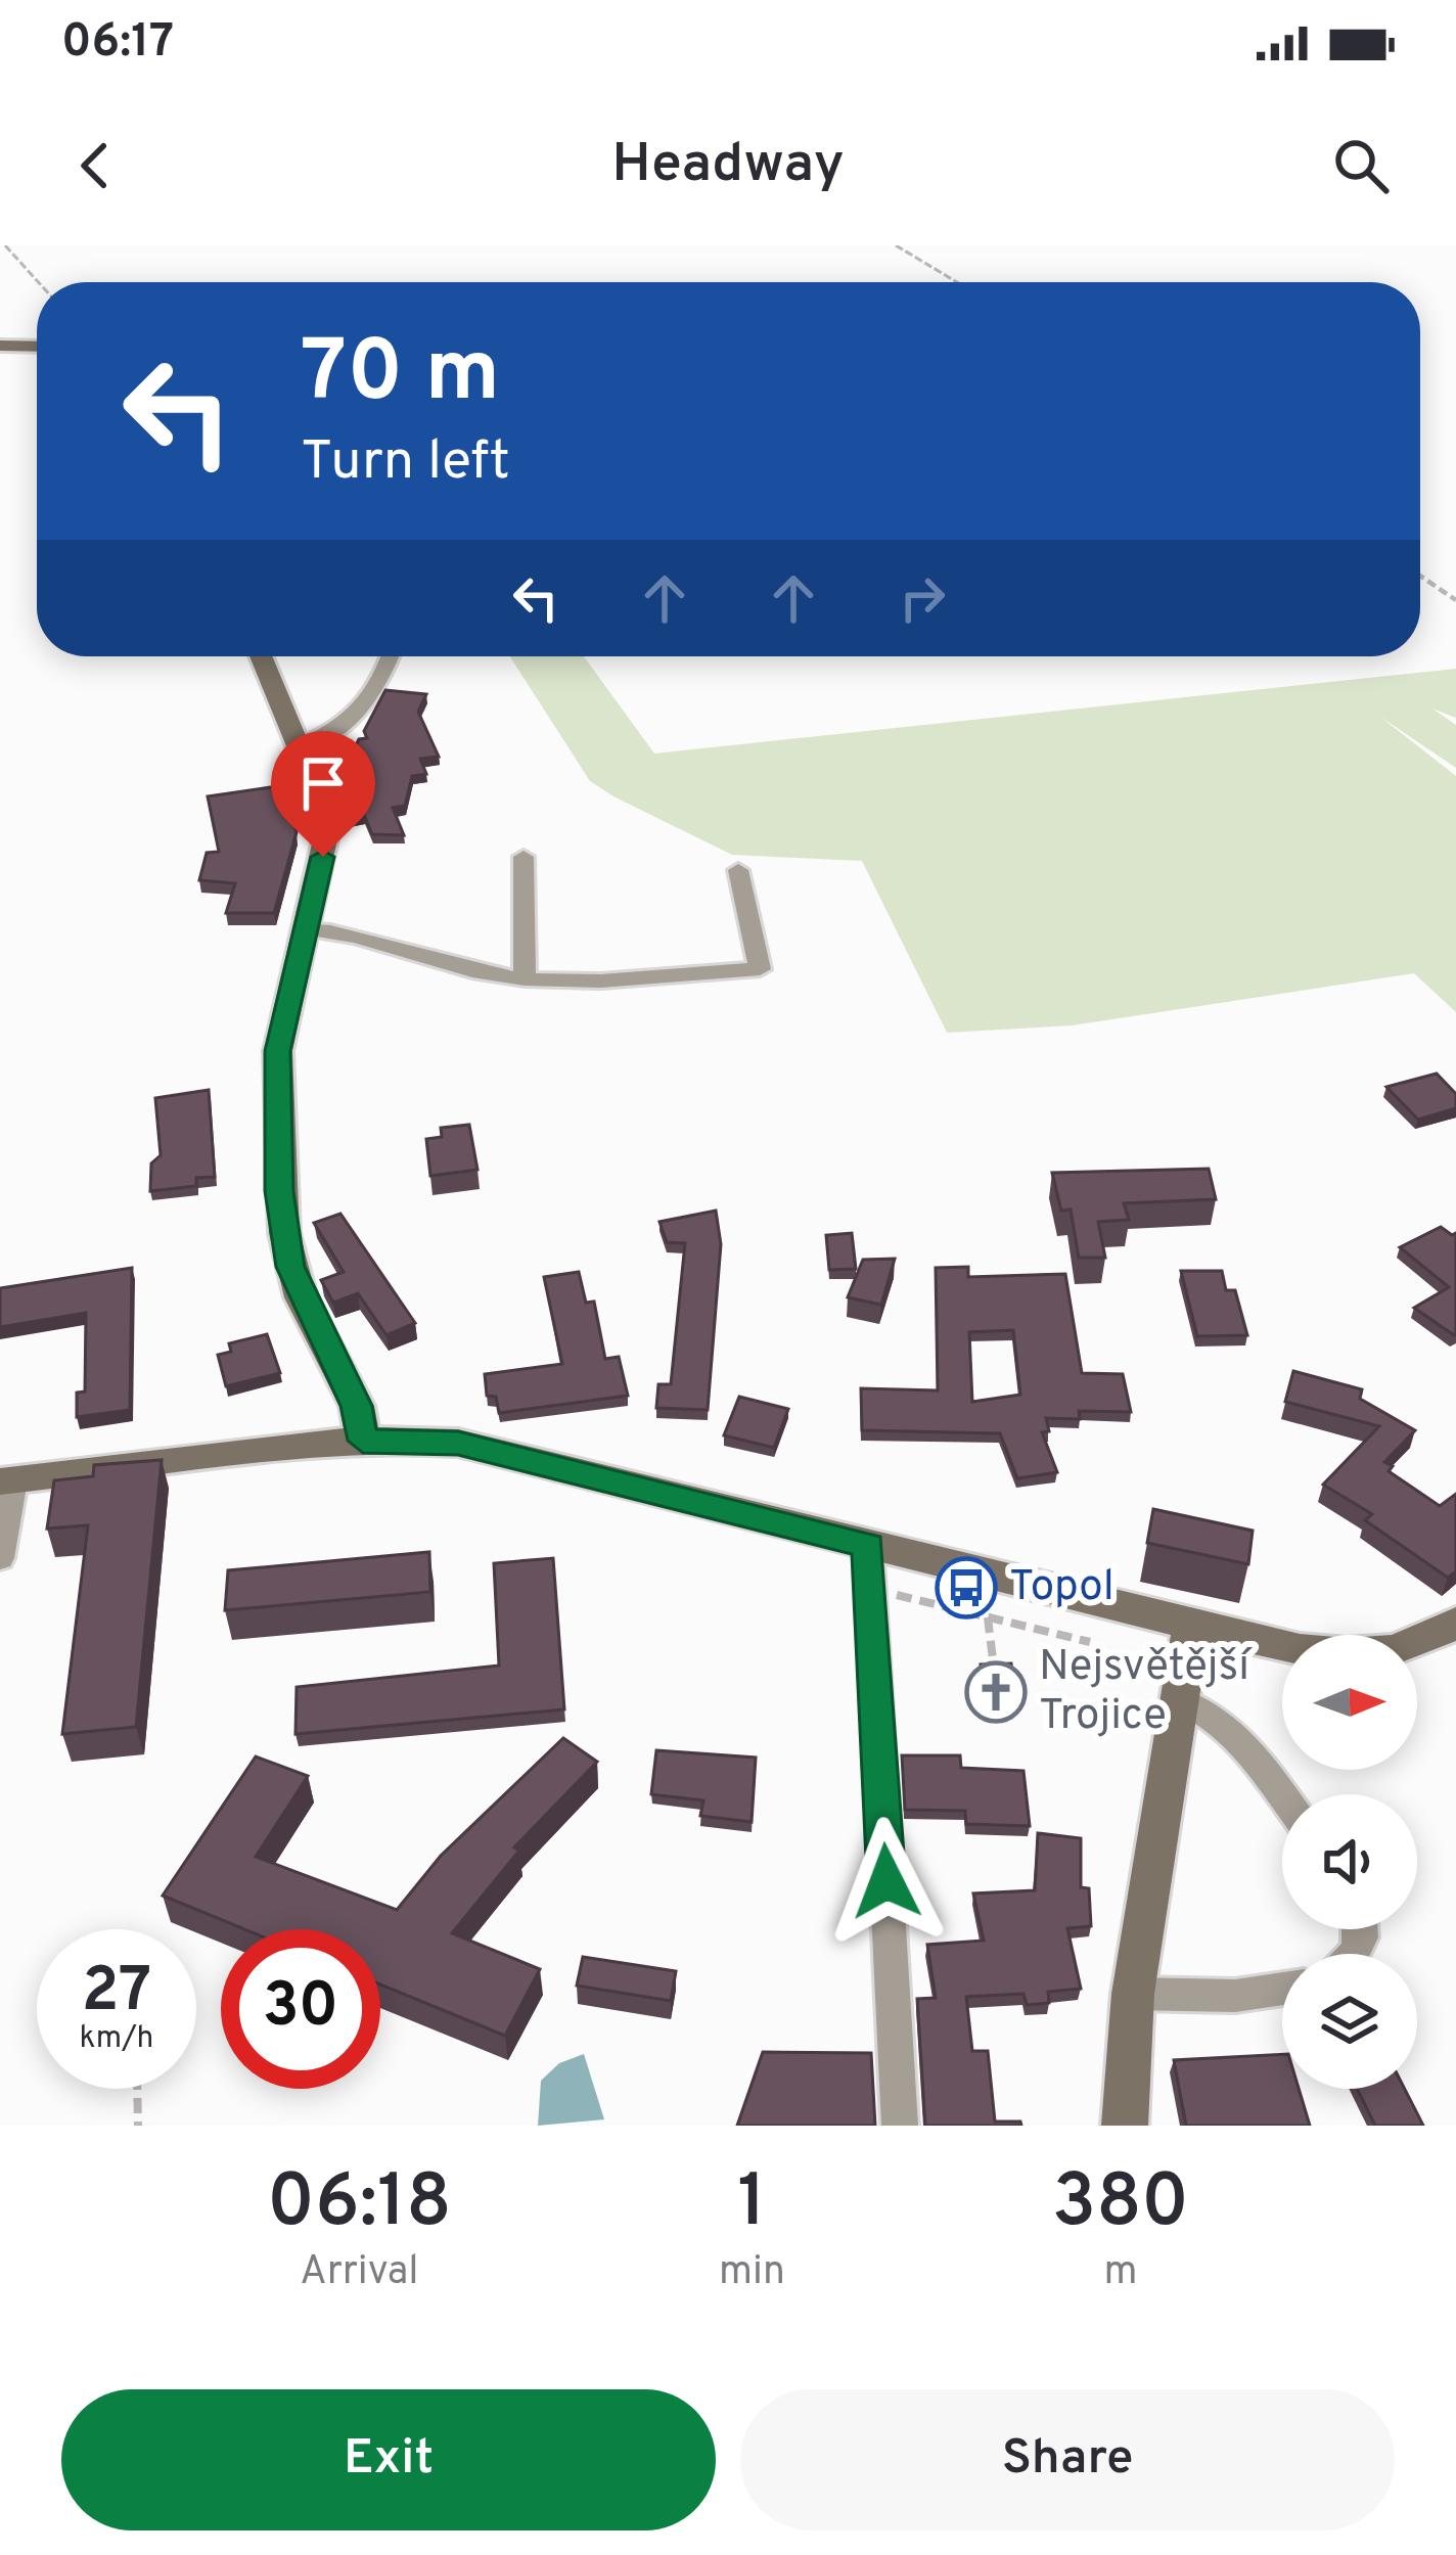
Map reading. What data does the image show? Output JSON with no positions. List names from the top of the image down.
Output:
{
  "places": {
    "bus stop": ["Topol"],
    "church": ["Nejsvětější Trojice"]
  },
  "north": "right",
  "page": {
    "status": "06:17",
    "header": "Headway",
    "turn": ["70 m", "Turn left"],
    "speed": "27 km/h",
    "limit": "30",
    "eta": [
      "06:18",
      "Arrival",
      "1",
      "min",
      "380",
      "m"
    ],
    "buttons": ["Exit", "Share"]
  }
}
